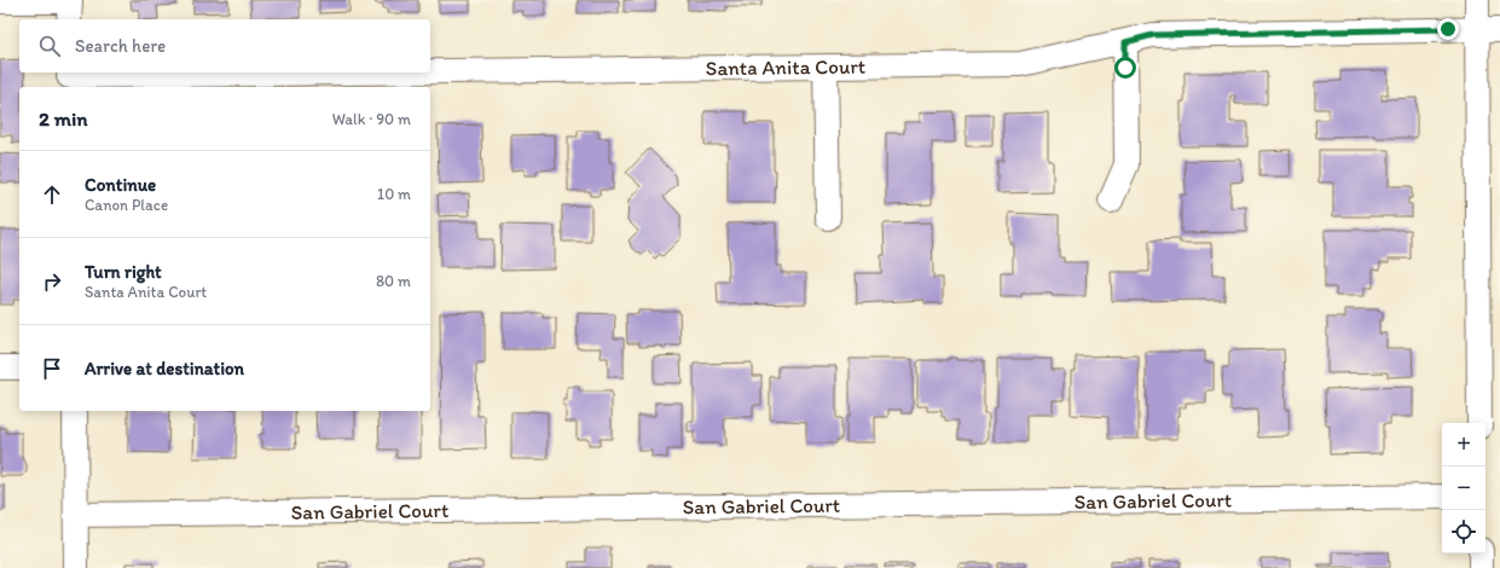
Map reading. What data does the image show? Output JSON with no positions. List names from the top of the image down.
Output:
{
  "streets": {
    "street": ["Santa Anita Court", "San Gabriel Court"]
  },
  "page": {
    "search": "Search here",
    "heading": ["2 min", "Walk · 90 m"],
    "list": [
      ["Continue", "Canon Place", "10 m"],
      ["Turn right", "Santa Anita Court", "80 m"],
      "Arrive at destination"
    ],
    "map_buttons": ["+", "−"]
  }
}
